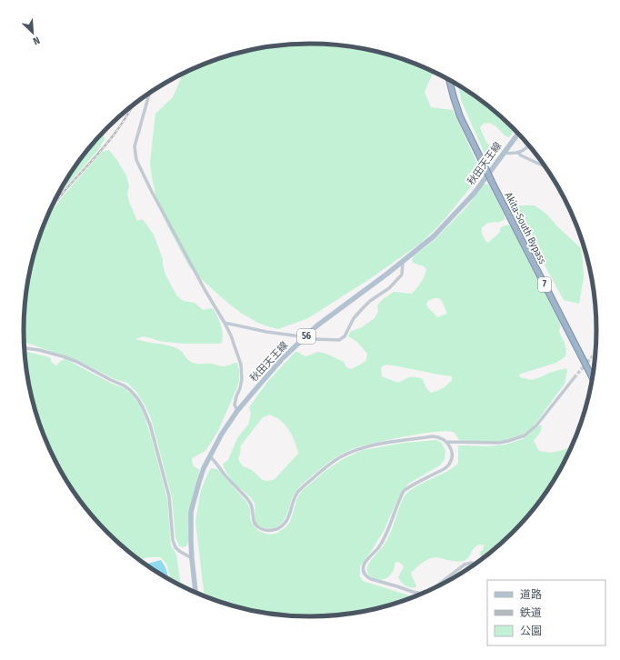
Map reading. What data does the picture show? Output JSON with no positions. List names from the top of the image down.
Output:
{
  "streets": {
    "highway": ["Akita-South Bypass", "7"],
    "main road": ["秋田天王線", "56"]
  },
  "legend": ["道路", "鉄道", "公園"],
  "north": "bottom right"
}
